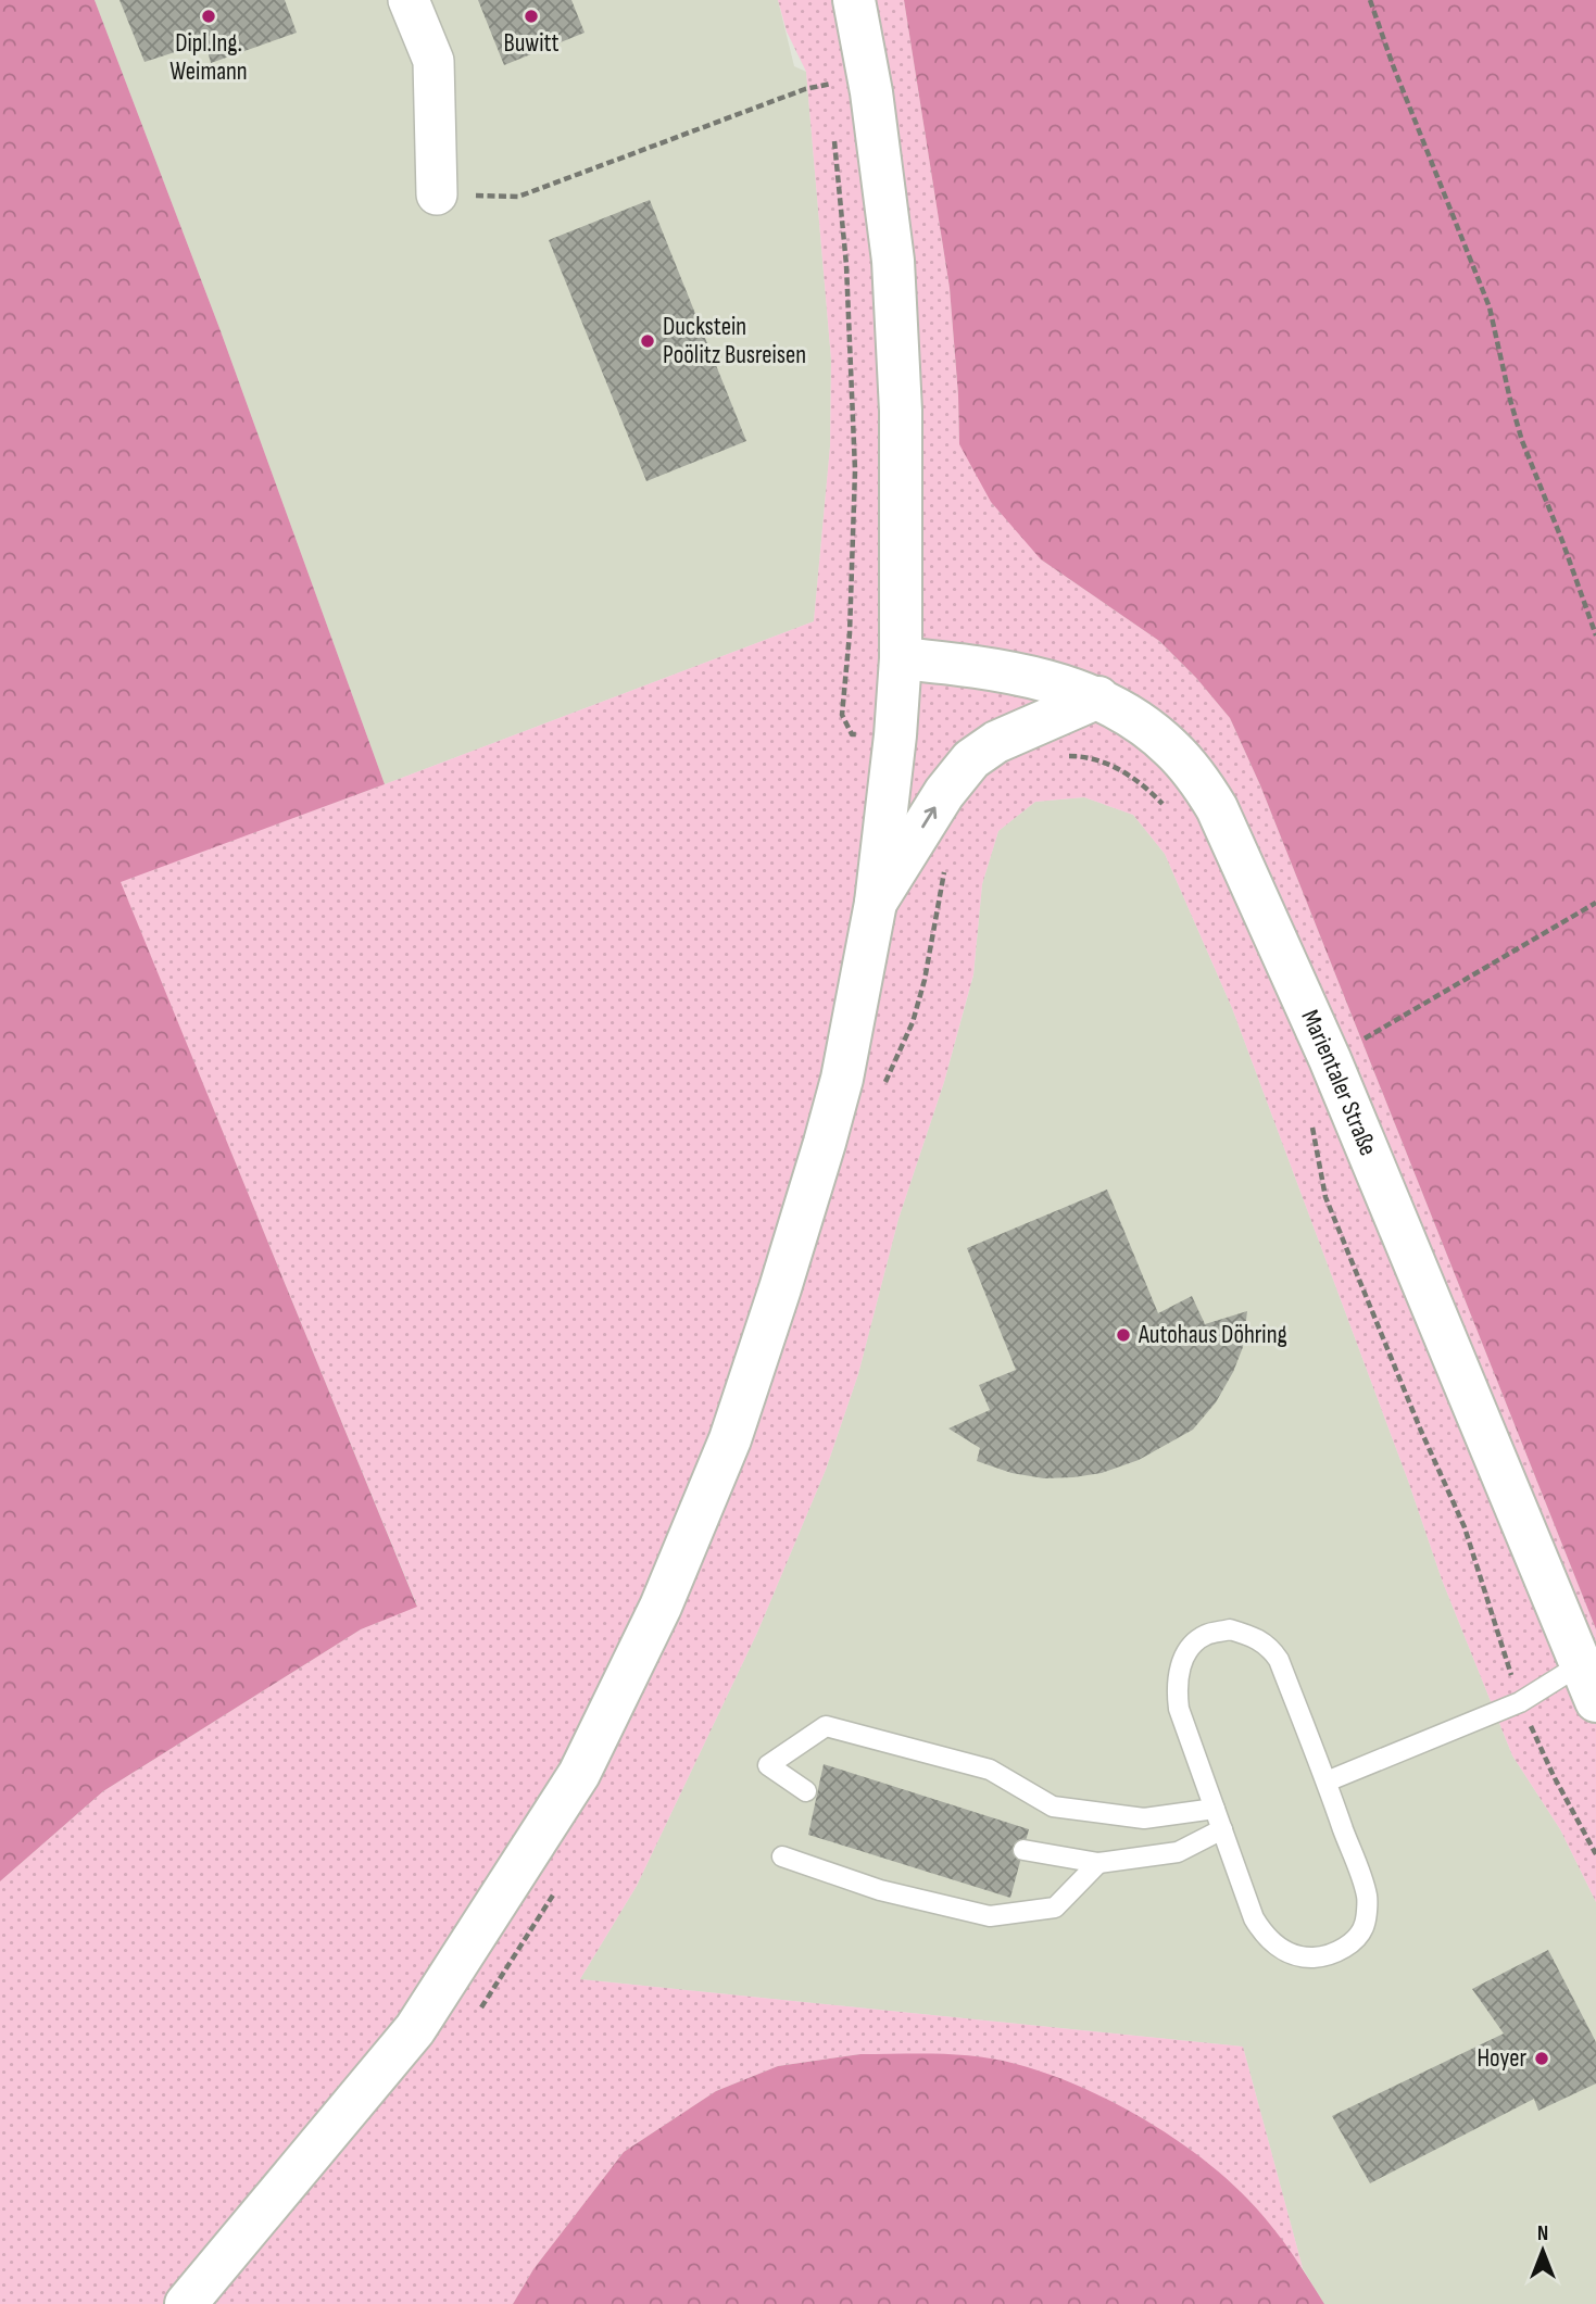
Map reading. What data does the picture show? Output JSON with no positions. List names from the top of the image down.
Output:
{
  "streets": {
    "main road": ["Marientaler Straße"]
  },
  "places": [
    "Dipl.Ing. Weimann",
    "Buwitt",
    "Duckstein Poölitz Busreisen",
    "Autohaus Döhring",
    "Hoyer"
  ],
  "north": "top"
}
